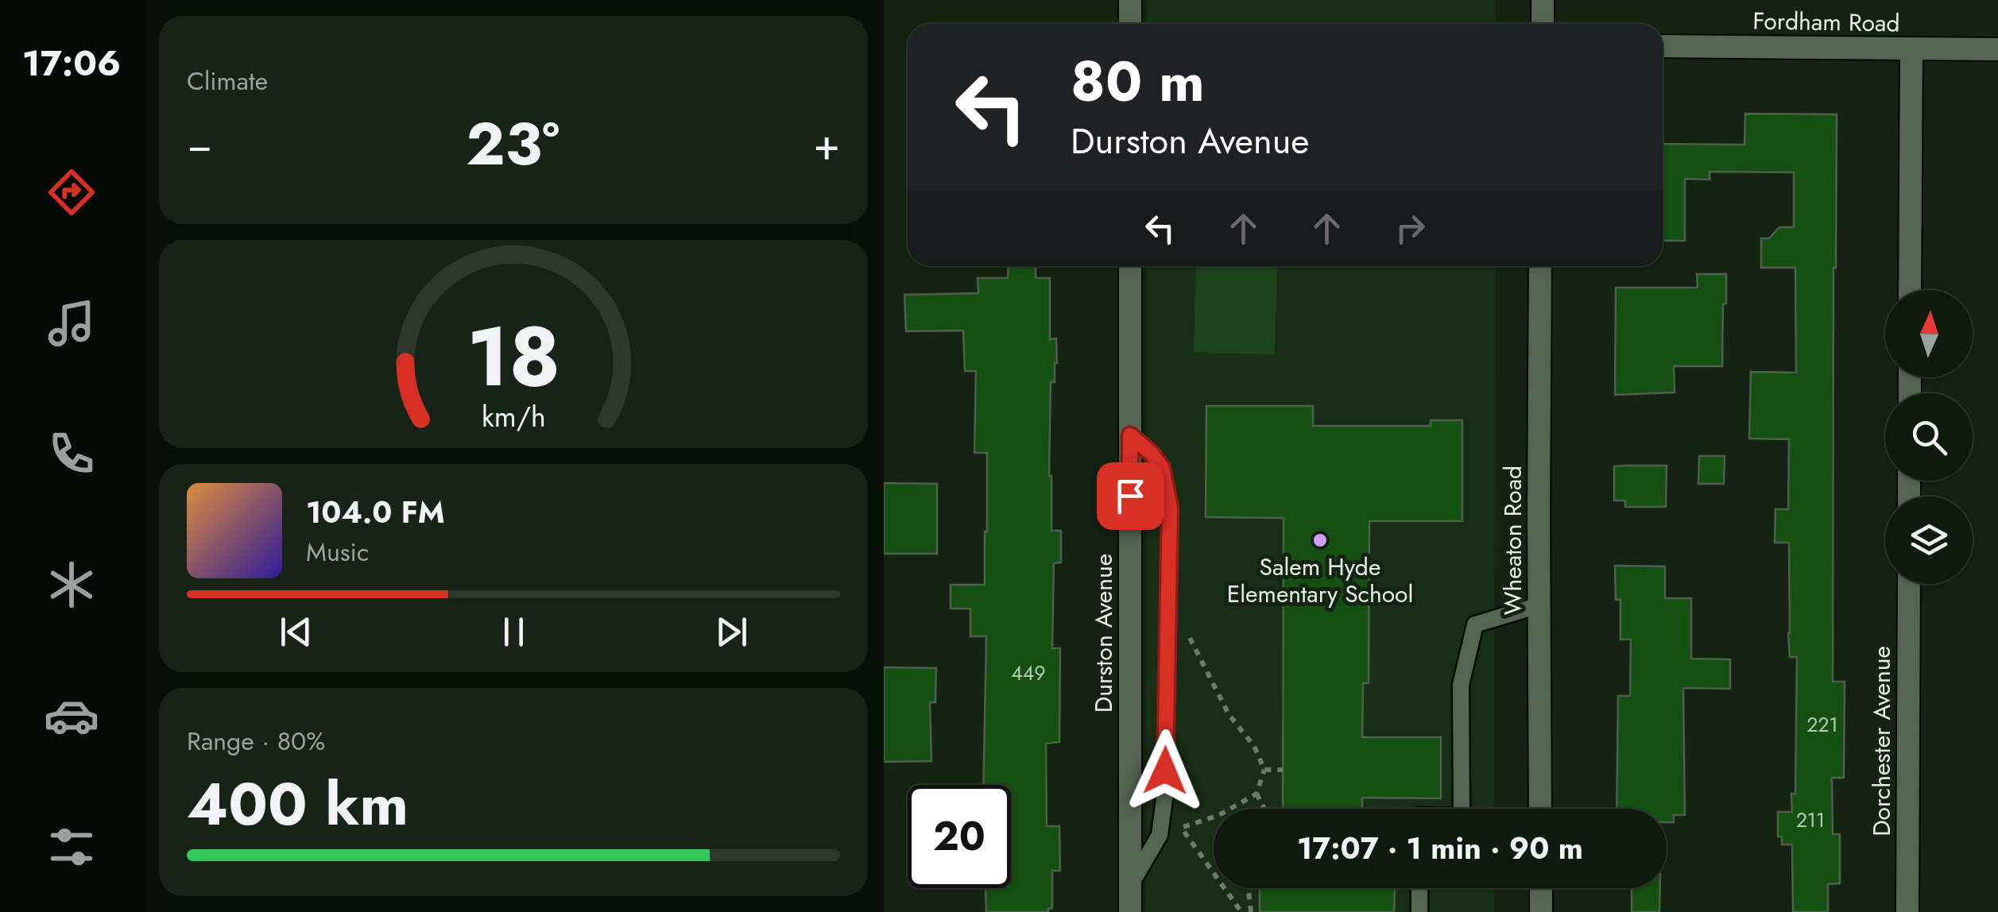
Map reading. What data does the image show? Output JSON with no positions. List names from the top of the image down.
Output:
{
  "streets": {
    "street": [
      "Fordham Road",
      "Wheaton Road",
      "Durston Avenue",
      "Dorchester Avenue"
    ]
  },
  "places": ["Salem Hyde Elementary School"],
  "house_numbers": ["449", "221", "211"],
  "north": "top",
  "page": {
    "tabs": "17:06",
    "tile": [
      "Climate",
      ["Range · 80%", "400 km"]
    ],
    "turn": ["80 m", "Durston Avenue"],
    "heat": ["−", "23°", "+"],
    "song": ["104.0 FM", "Music"],
    "limit": "20",
    "trip": "17:07 · 1 min · 90 m",
    "gauge": ["18", "km/h"]
  }
}
